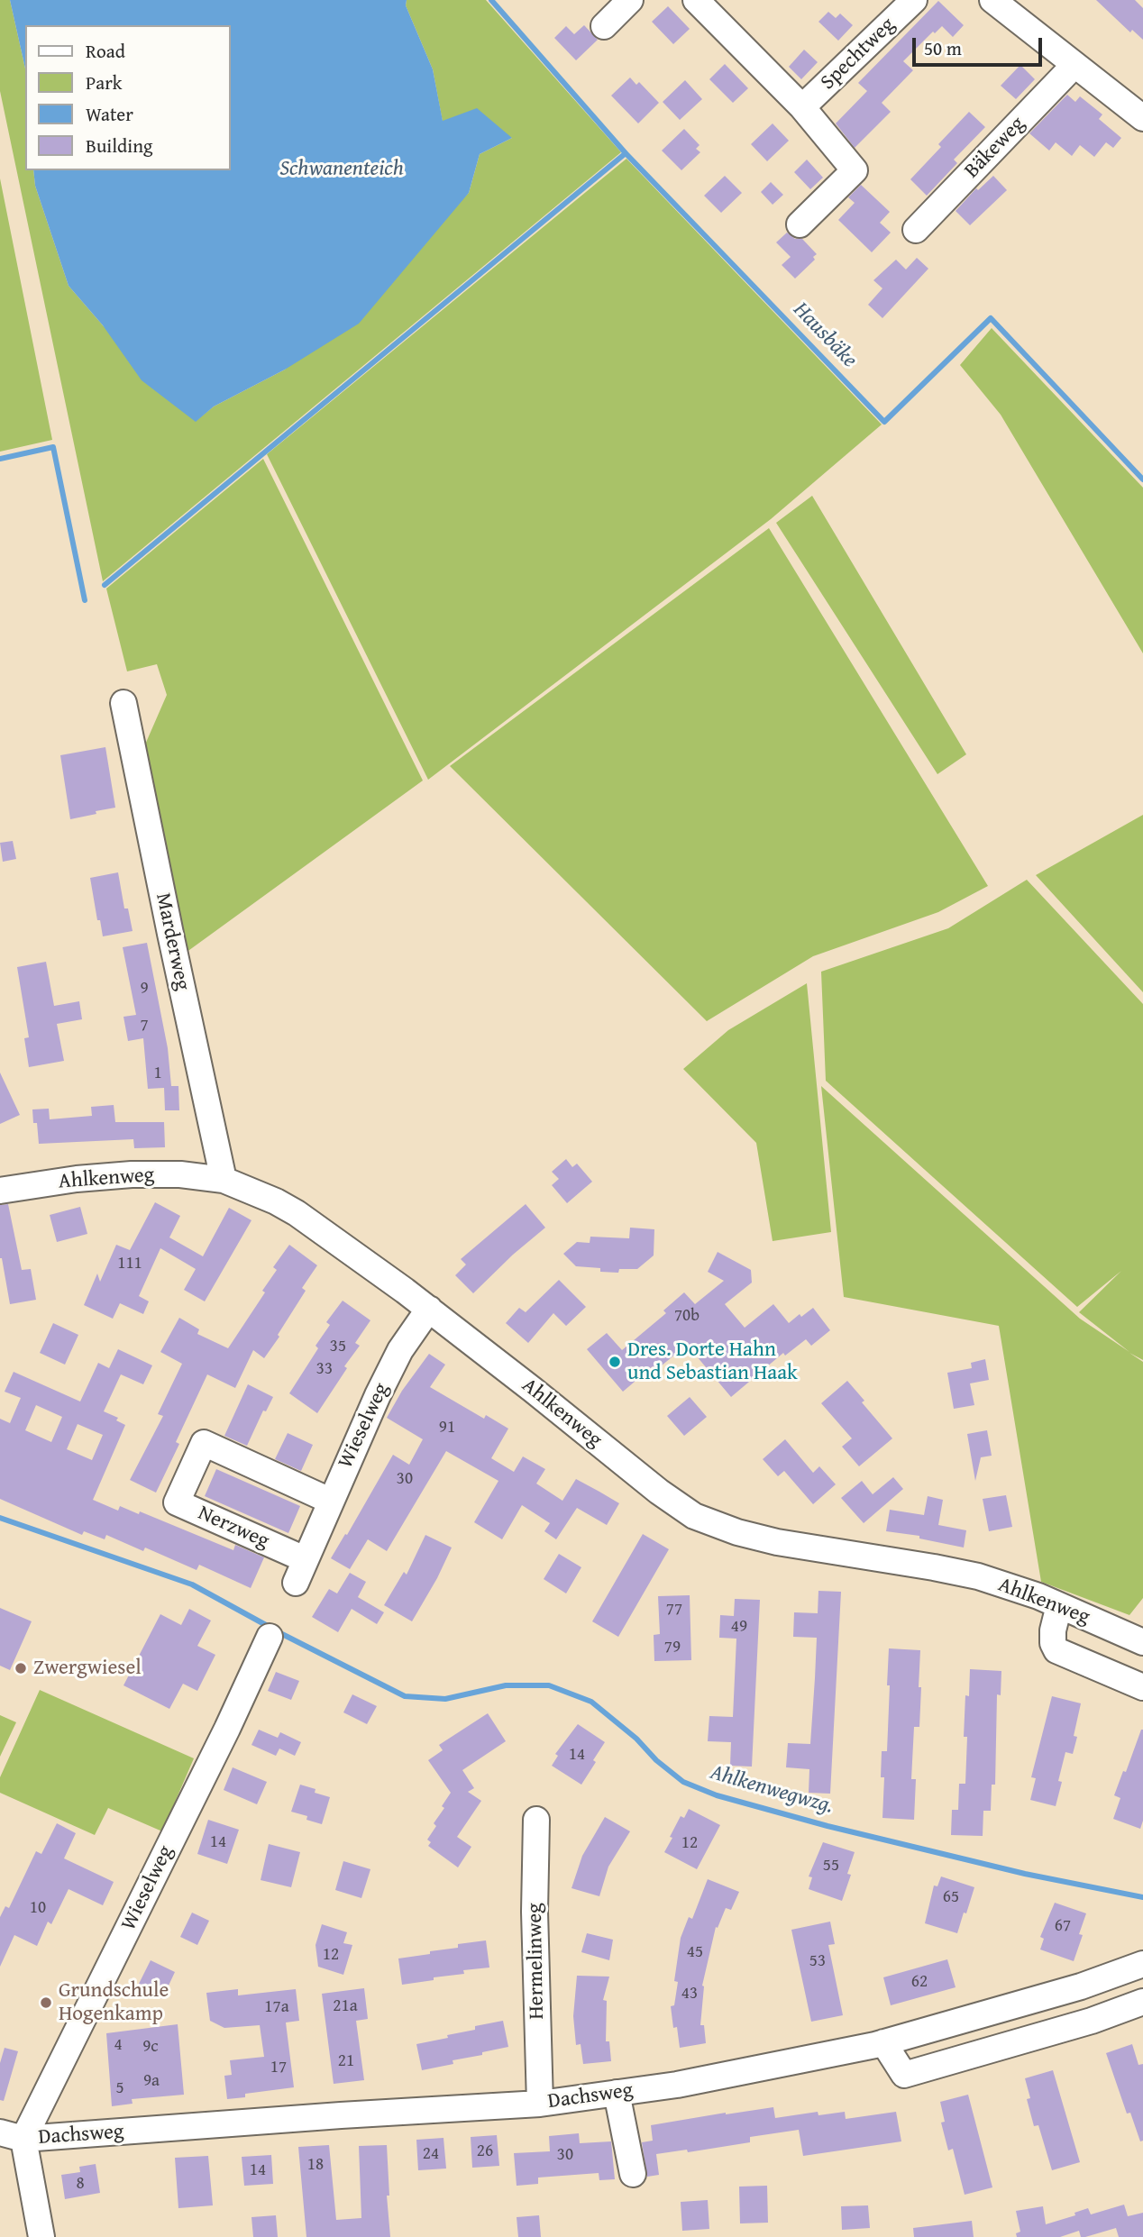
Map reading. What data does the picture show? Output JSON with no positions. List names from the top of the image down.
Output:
{
  "streets": {
    "street": [
      "Spechtweg",
      "Bäkeweg",
      "Marderweg",
      "Ahlkenweg",
      "Wieselweg",
      "Nerzweg",
      "Hermelinweg",
      "Dachsweg"
    ]
  },
  "crossings": [
    ["Marderweg", "Ahlkenweg"],
    ["Ahlkenweg", "Wieselweg"],
    ["Wieselweg", "Nerzweg"],
    ["Wieselweg", "Dachsweg"],
    ["Hermelinweg", "Dachsweg"]
  ],
  "water": ["Schwanenteich", "Hausbäke", "Ahlkenwegwzg."],
  "places": ["Dres. Dorte Hahn und Sebastian Haak", "Zwergwiesel", "Grundschule Hogenkamp"],
  "house_numbers": [
    "9",
    "7",
    "1",
    "111",
    "70b",
    "35",
    "33",
    "91",
    "30",
    "77",
    "49",
    "79",
    "14",
    "14",
    "12",
    "55",
    "65",
    "10",
    "67",
    "45",
    "12",
    "53",
    "62",
    "43",
    "21a",
    "17a",
    "4",
    "9c",
    "21",
    "17",
    "9a",
    "5",
    "26",
    "24",
    "30",
    "18",
    "14",
    "8"
  ],
  "legend": [
    "Road",
    "Park",
    "Water",
    "Building"
  ],
  "scale_bar": "50 m"
}
